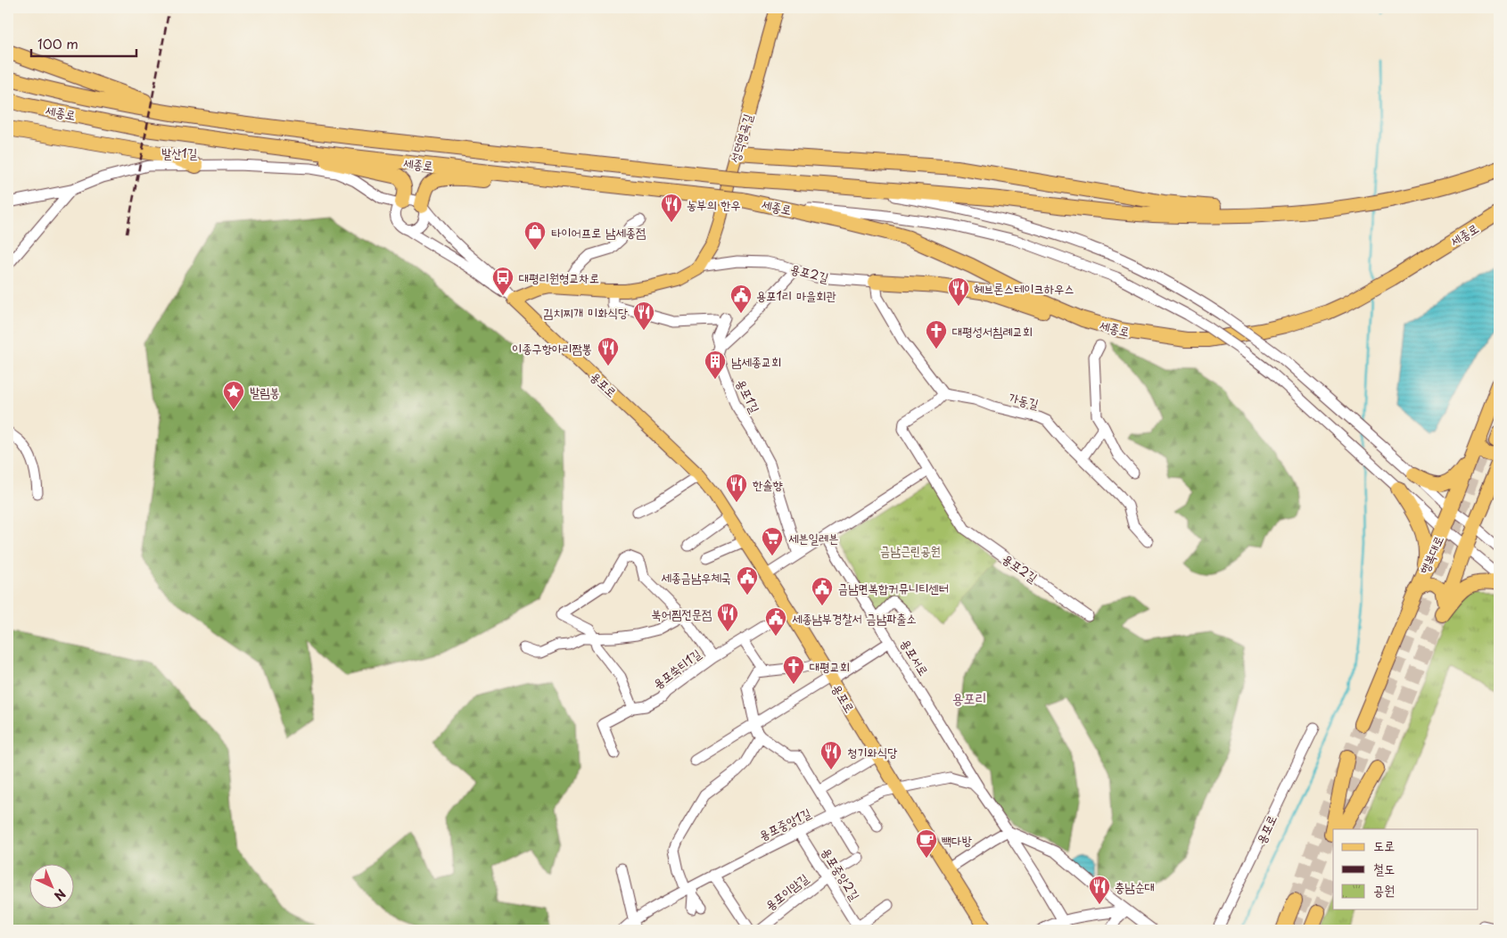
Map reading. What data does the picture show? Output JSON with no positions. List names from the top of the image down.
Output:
{
  "streets": {
    "highway": ["세종로", "행복대로"],
    "main road": ["성덕영곡길", "용포2길", "용포로"],
    "street": [
      "발산1길",
      "용포1길",
      "가동길",
      "용포서로",
      "용포쑥티1길",
      "용포중앙1길",
      "용포중앙2길",
      "용포이암길"
    ]
  },
  "crossings": [
    ["성덕영곡길", "용포2길"],
    ["용포2길", "용포로"],
    ["용포2길", "용포1길"],
    ["용포2길", "가동길"],
    ["용포로", "용포쑥티1길"],
    ["용포로", "용포중앙1길"],
    ["용포중앙1길", "용포중앙2길"],
    ["용포중앙1길", "용포이암길"],
    ["용포중앙2길", "용포이암길"]
  ],
  "districts": ["용포리"],
  "parks": ["금남근린공원"],
  "places": {
    "restaurant": [
      "농부의 한우",
      "헤브론스테이크하우스",
      "김치찌개 미화식당",
      "이종구항아리짬뽕",
      "한솔향",
      "북어찜전문점",
      "청기와식당",
      "충남순대"
    ],
    "shop": ["타이어프로 남세종점"],
    "bus stop": ["대평리원형교차로"],
    "public building": [
      "용포1리 마을회관",
      "세종금남우체국",
      "금남면복합커뮤니티센터",
      "세종남부경찰서 금남파출소"
    ],
    "church": ["대평성서침례교회", "대평교회"],
    "building": ["남세종교회"],
    "place": ["발림봉"],
    "supermarket": ["세븐일레븐"],
    "cafe": ["빽다방"]
  },
  "legend": ["도로", "철도", "공원"],
  "scale_bar": "100 m",
  "north": "bottom right"
}
